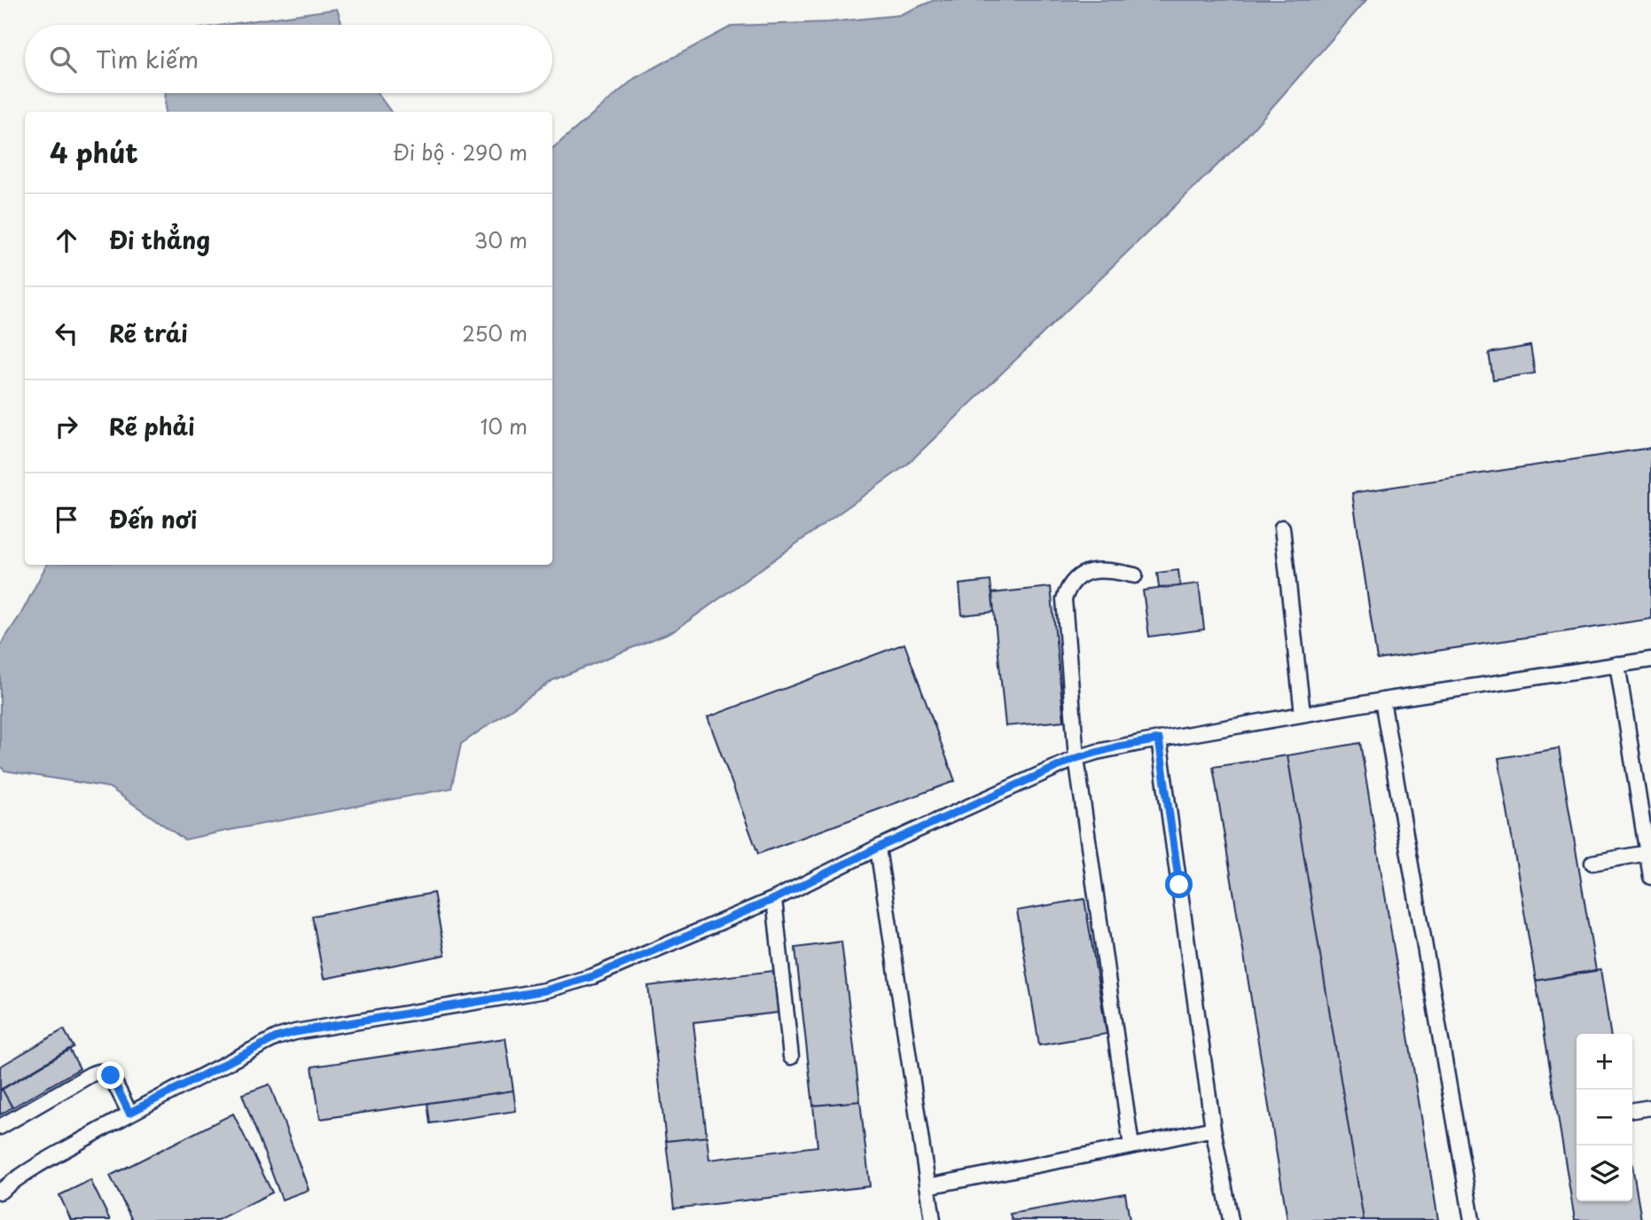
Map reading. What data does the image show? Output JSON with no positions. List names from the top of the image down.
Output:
{
  "page": {
    "search": "Tìm kiếm",
    "heading": ["4 phút", "Đi bộ · 290 m"],
    "list": [
      ["Đi thẳng", "30 m"],
      ["Rẽ trái", "250 m"],
      ["Rẽ phải", "10 m"],
      "Đến nơi"
    ],
    "map_buttons": ["+", "−"]
  }
}
